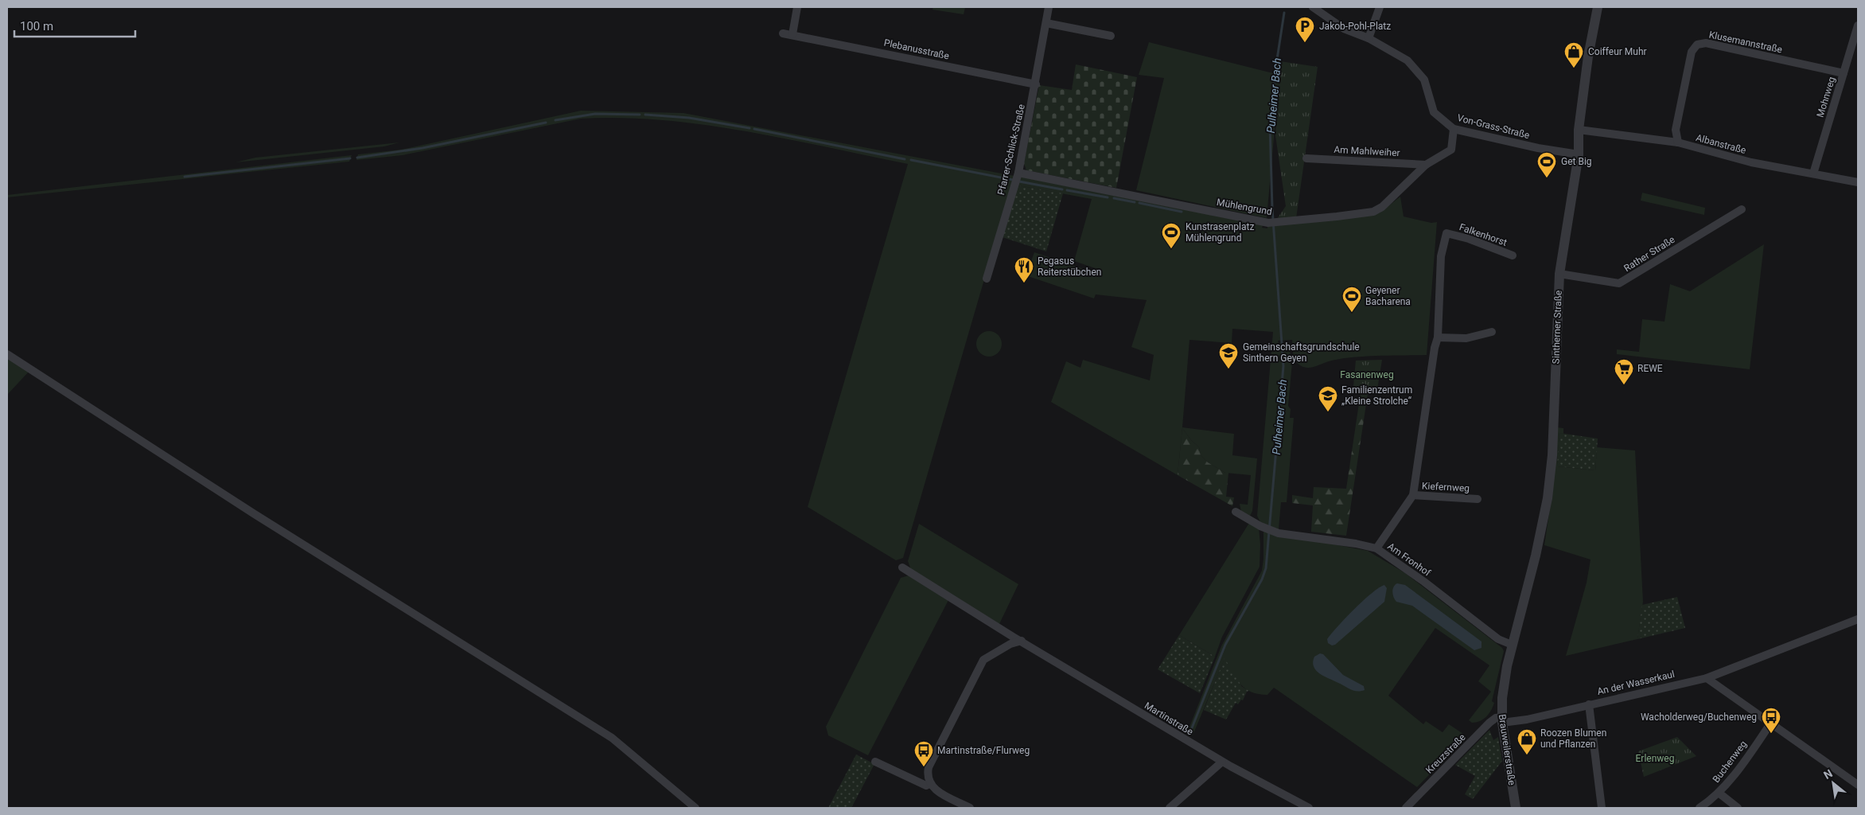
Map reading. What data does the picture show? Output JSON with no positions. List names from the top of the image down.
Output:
{
  "streets": {
    "street": [
      "Klusemannstraße",
      "Plebanusstraße",
      "Mohnweg",
      "Von-Grass-Straße",
      "Albanstraße",
      "Pfarrer-Schlick-Straße",
      "Am Mahlweiher",
      "Mühlengrund",
      "Falkenhorst",
      "Rather Straße",
      "Sintherner Straße",
      "Kiefernweg",
      "Am Fronhof",
      "An der Wasserkaul",
      "Martinstraße",
      "Brauweilerstraße",
      "Kreuzstraße",
      "Buchenweg"
    ]
  },
  "crossings": [
    ["Klusemannstraße", "Mohnweg"],
    ["Klusemannstraße", "Albanstraße"],
    ["Plebanusstraße", "Pfarrer-Schlick-Straße"],
    ["Mohnweg", "Albanstraße"],
    ["Von-Grass-Straße", "Mühlengrund"],
    ["Von-Grass-Straße", "Sintherner Straße"],
    ["Albanstraße", "Sintherner Straße"],
    ["Pfarrer-Schlick-Straße", "Mühlengrund"],
    ["Am Mahlweiher", "Mühlengrund"],
    ["Rather Straße", "Sintherner Straße"],
    ["Sintherner Straße", "Am Fronhof"],
    ["Sintherner Straße", "Brauweilerstraße"],
    ["Am Fronhof", "Brauweilerstraße"],
    ["An der Wasserkaul", "Brauweilerstraße"],
    ["An der Wasserkaul", "Kreuzstraße"],
    ["Brauweilerstraße", "Kreuzstraße"]
  ],
  "water": ["Pulheimer Bach"],
  "parks": ["Fasanenweg", "Erlenweg"],
  "places": {
    "parking": ["Jakob-Pohl-Platz"],
    "shop": ["Coiffeur Muhr", "Roozen Blumen und Pflanzen"],
    "sports": ["Get Big", "Kunstrasenplatz Mühlengrund", "Geyener Bacharena"],
    "restaurant": ["Pegasus Reiterstübchen"],
    "school or university": ["Gemeinschaftsgrundschule Sinthern Geyen", "Familienzentrum „Kleine Strolche“"],
    "supermarket": ["REWE"],
    "bus stop": ["Wacholderweg/Buchenweg", "Martinstraße/Flurweg"]
  },
  "scale_bar": "100 m",
  "north": "top left"
}
